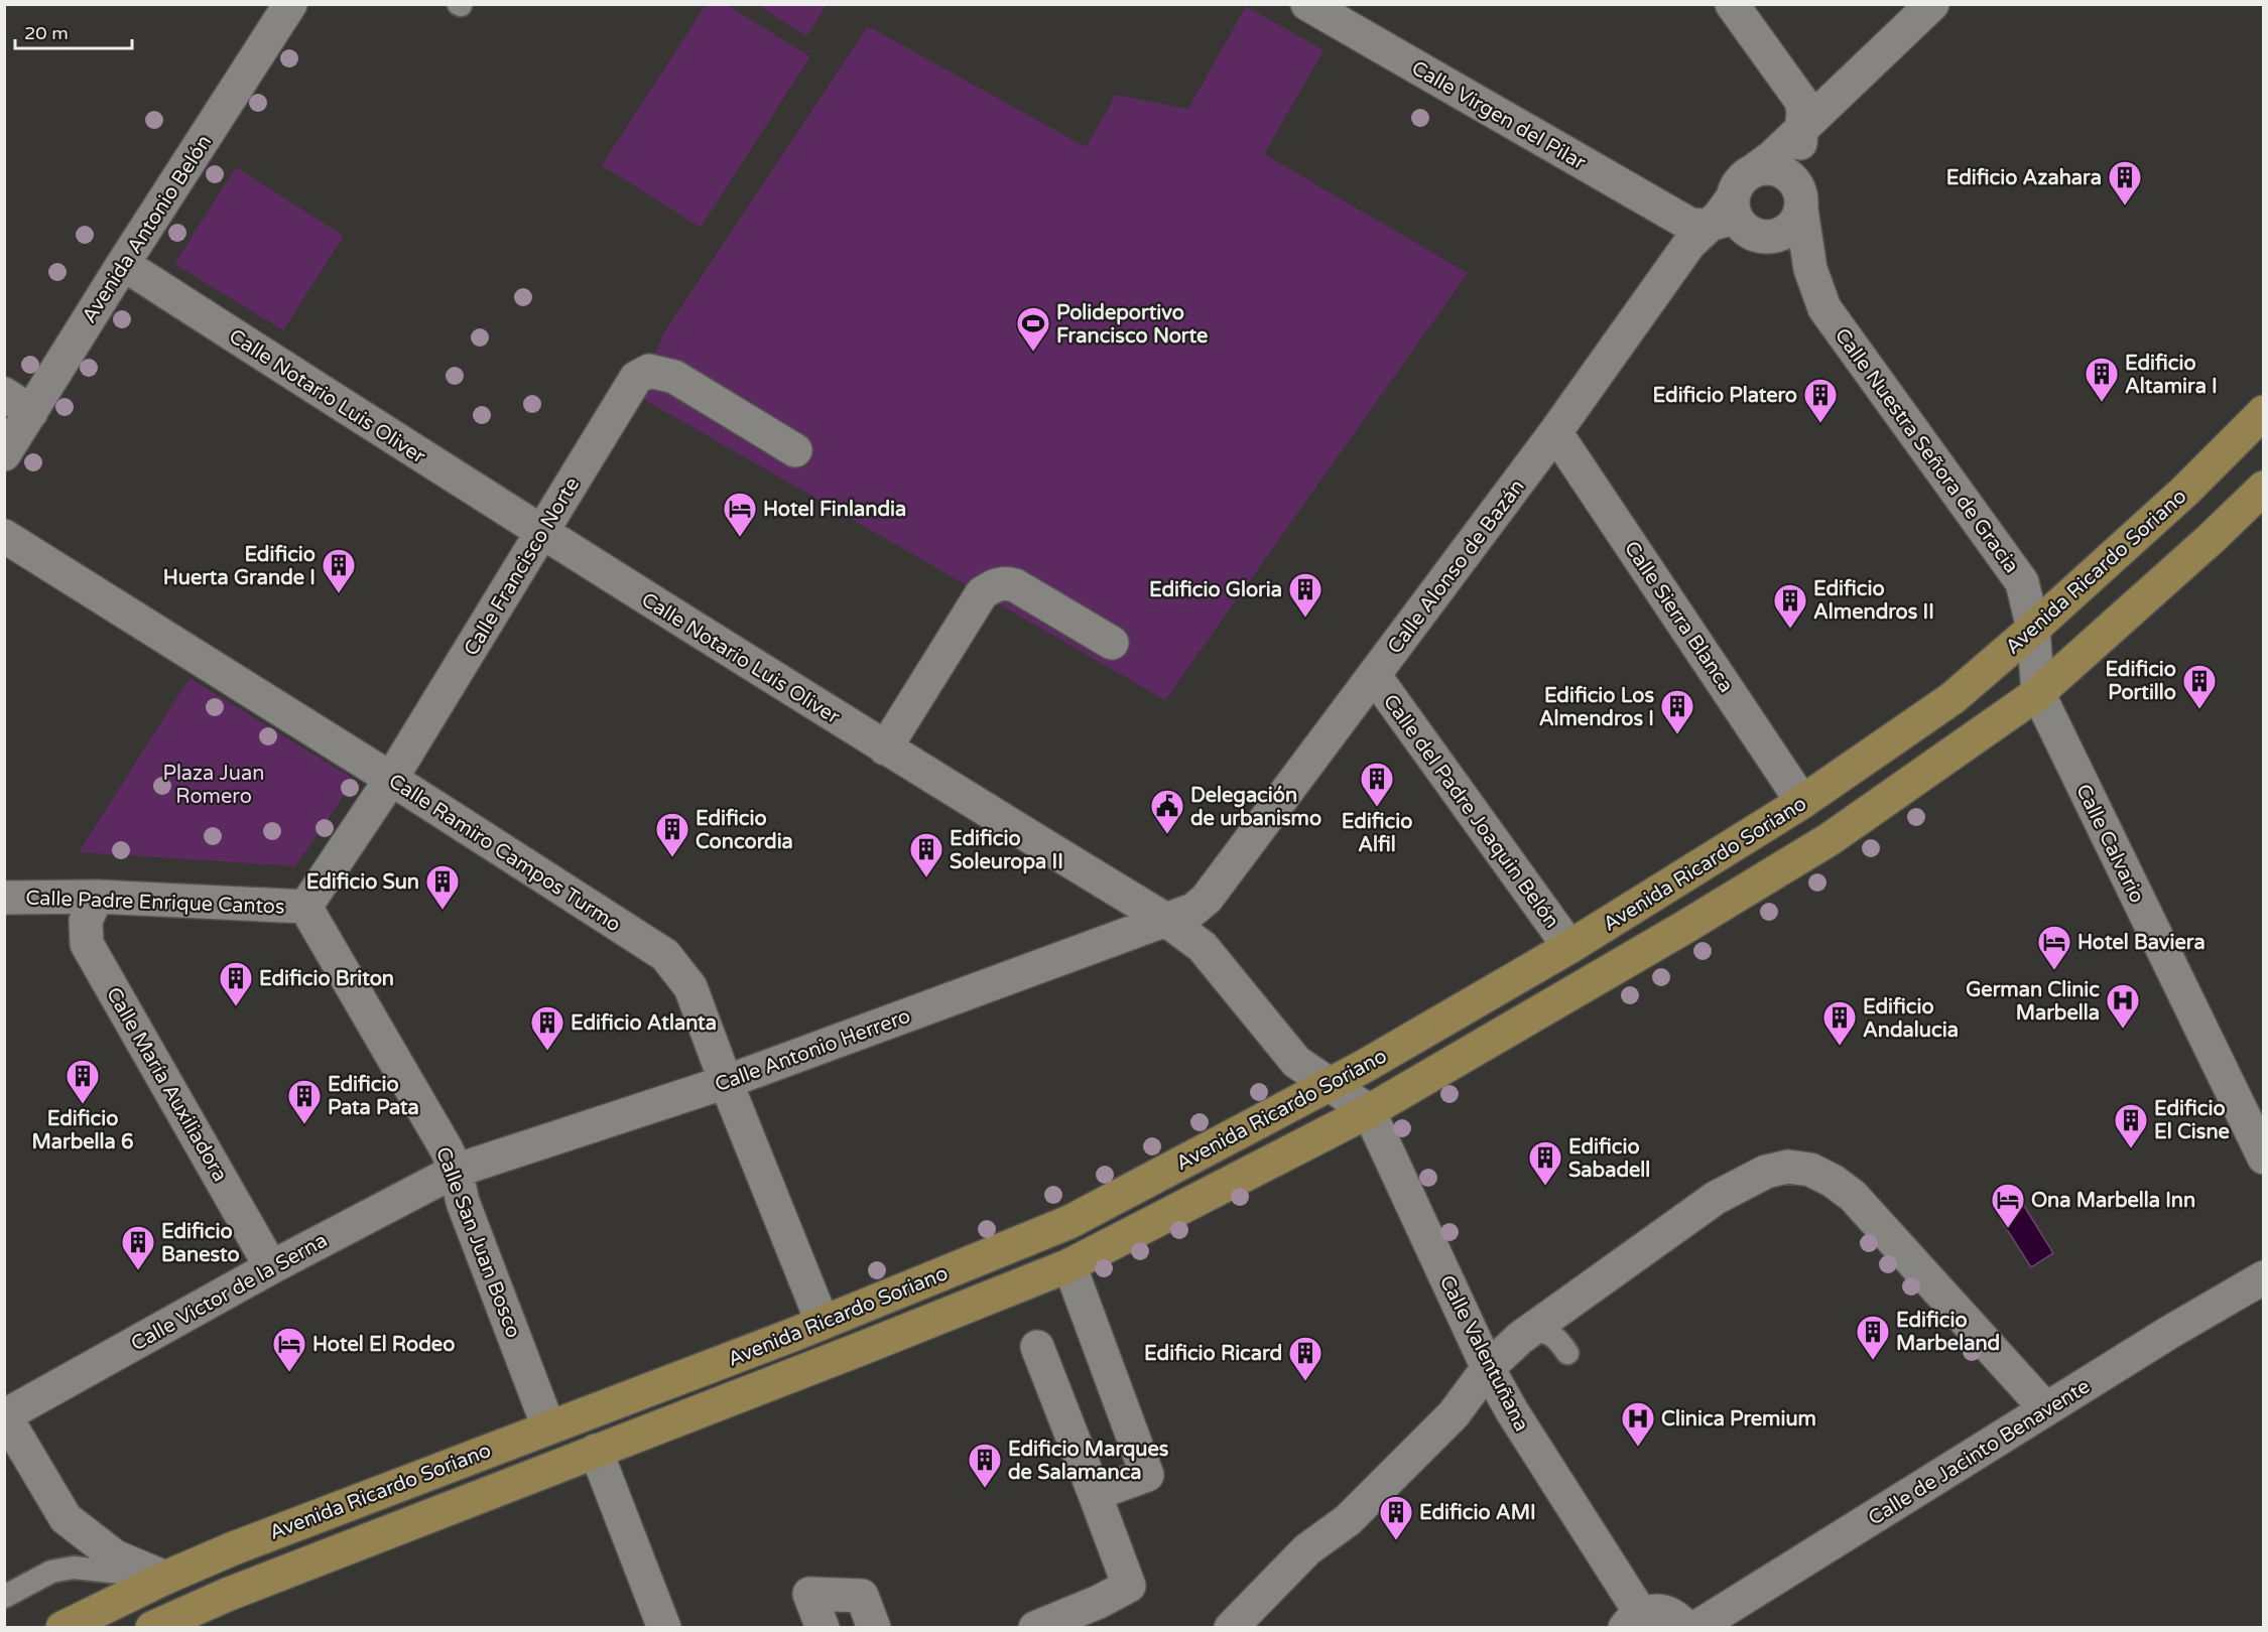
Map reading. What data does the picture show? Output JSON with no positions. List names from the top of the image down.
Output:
{
  "streets": {
    "main road": ["Avenida Ricardo Soriano"],
    "street": [
      "Calle Virgen del Pilar",
      "Avenida Antonio Belón",
      "Calle Notario Luis Oliver",
      "Calle Nuestra Señora de Gracia",
      "Calle Francisco Norte",
      "Calle Alonso de Bazán",
      "Calle Sierra Blanca",
      "Calle del Padre Joaquin Belón",
      "Calle Calvario",
      "Calle Ramiro Campos Turmo",
      "Calle Padre Enrique Cantos",
      "Calle Antonio Herrero",
      "Calle María Auxiliadora",
      "Calle San Juan Bosco",
      "Calle Victor de la Serna",
      "Calle Valentuñana",
      "Calle de Jacinto Benavente"
    ]
  },
  "crossings": [
    ["Calle Virgen del Pilar", "Calle Nuestra Señora de Gracia"],
    ["Calle Virgen del Pilar", "Calle Alonso de Bazán"],
    ["Avenida Antonio Belón", "Calle Notario Luis Oliver"],
    ["Calle Notario Luis Oliver", "Calle Francisco Norte"],
    ["Calle Notario Luis Oliver", "Calle Alonso de Bazán"],
    ["Calle Notario Luis Oliver", "Avenida Ricardo Soriano"],
    ["Calle Notario Luis Oliver", "Calle Antonio Herrero"],
    ["Calle Notario Luis Oliver", "Calle Valentuñana"],
    ["Calle Nuestra Señora de Gracia", "Calle Alonso de Bazán"],
    ["Calle Nuestra Señora de Gracia", "Avenida Ricardo Soriano"],
    ["Calle Nuestra Señora de Gracia", "Calle Calvario"],
    ["Calle Francisco Norte", "Calle Ramiro Campos Turmo"],
    ["Calle Francisco Norte", "Calle Padre Enrique Cantos"],
    ["Calle Francisco Norte", "Calle San Juan Bosco"],
    ["Calle Alonso de Bazán", "Calle Sierra Blanca"],
    ["Calle Alonso de Bazán", "Calle del Padre Joaquin Belón"],
    ["Calle Alonso de Bazán", "Calle Antonio Herrero"],
    ["Avenida Ricardo Soriano", "Calle Sierra Blanca"],
    ["Avenida Ricardo Soriano", "Calle del Padre Joaquin Belón"],
    ["Avenida Ricardo Soriano", "Calle Calvario"],
    ["Avenida Ricardo Soriano", "Calle Ramiro Campos Turmo"],
    ["Avenida Ricardo Soriano", "Calle San Juan Bosco"],
    ["Avenida Ricardo Soriano", "Calle Valentuñana"],
    ["Calle Ramiro Campos Turmo", "Calle Antonio Herrero"],
    ["Calle Padre Enrique Cantos", "Calle María Auxiliadora"],
    ["Calle Padre Enrique Cantos", "Calle San Juan Bosco"],
    ["Calle Antonio Herrero", "Calle San Juan Bosco"],
    ["Calle Antonio Herrero", "Calle Victor de la Serna"],
    ["Calle María Auxiliadora", "Calle Victor de la Serna"],
    ["Calle San Juan Bosco", "Calle Victor de la Serna"]
  ],
  "parks": ["Plaza Juan Romero"],
  "places": {
    "building": [
      "Edificio Azahara",
      "Edificio Altamira I",
      "Edificio Platero",
      "Edificio Huerta Grande I",
      "Edificio Gloria",
      "Edificio Almendros II",
      "Edificio Portillo",
      "Edificio Los Almendros I",
      "Edificio Alfil",
      "Edificio Concordia",
      "Edificio Soleuropa II",
      "Edificio Sun",
      "Edificio Briton",
      "Edificio Andalucia",
      "Edificio Atlanta",
      "Edificio Marbella 6",
      "Edificio Pata Pata",
      "Edificio El Cisne",
      "Edificio Sabadell",
      "Edificio Banesto",
      "Edificio Marbeland",
      "Edificio Ricard",
      "Edificio Marques de Salamanca",
      "Edificio AMI"
    ],
    "sports": ["Polideportivo Francisco Norte"],
    "hotel": [
      "Hotel Finlandia",
      "Hotel Baviera",
      "Ona Marbella Inn",
      "Hotel El Rodeo"
    ],
    "public building": ["Delegación de urbanismo"],
    "hospital": ["German Clinic Marbella", "Clinica Premium"]
  },
  "scale_bar": "20 m"
}
